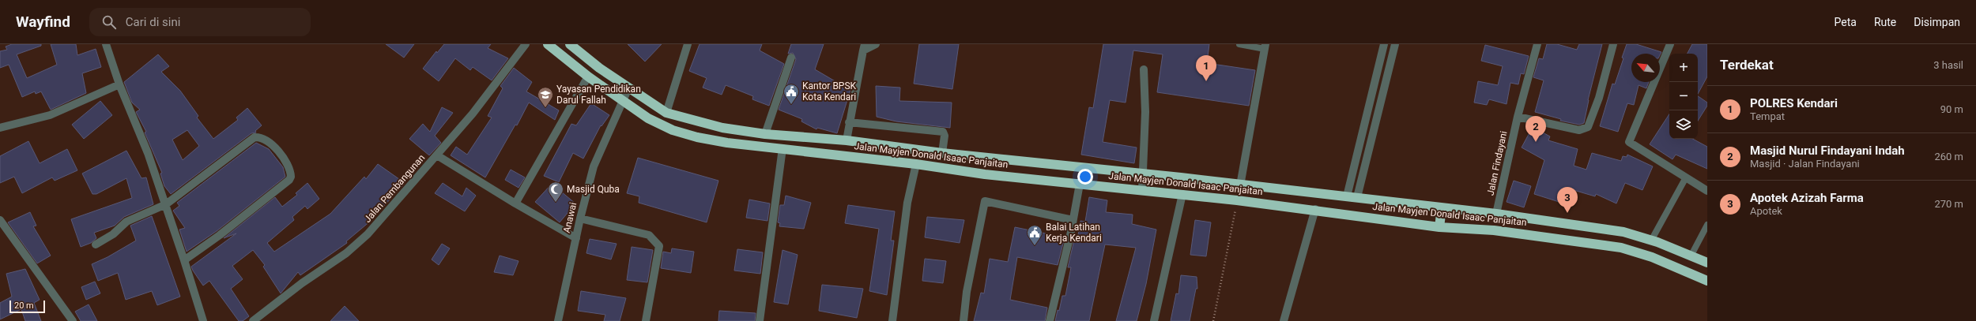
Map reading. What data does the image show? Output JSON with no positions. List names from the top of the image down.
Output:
{
  "streets": {
    "highway": ["Jalan Mayjen Donald Isaac Panjaitan"],
    "street": ["Jalan Findayani", "Jalan Pembangunan", "Anawai"]
  },
  "crossings": [
    ["Jalan Mayjen Donald Isaac Panjaitan", "Jalan Findayani"],
    ["Jalan Mayjen Donald Isaac Panjaitan", "Anawai"]
  ],
  "places": {
    "public building": ["Kantor BPSK Kota Kendari", "Balai Latihan Kerja Kendari"],
    "school or university": ["Yayasan Pendidikan Darul Fallah"],
    "mosque": ["Masjid Quba"]
  },
  "scale_bar": "20 m",
  "north": "top left",
  "page": {
    "header": "Wayfind",
    "search": "Cari di sini",
    "nav": ["Peta", "Rute", "Disimpan"],
    "heading": ["Terdekat", "3 hasil"],
    "map_buttons": ["+", "−"],
    "pins": ["1", "2", "3"],
    "list": [
      {
        "mark": "1",
        "name": "POLRES Kendari",
        "note": "Tempat",
        "value": "90 m"
      },
      {
        "mark": "2",
        "name": "Masjid Nurul Findayani Indah",
        "note": "Masjid · Jalan Findayani",
        "value": "260 m"
      },
      {
        "mark": "3",
        "name": "Apotek Azizah Farma",
        "note": "Apotek",
        "value": "270 m"
      }
    ],
    "scale": "20 m"
  }
}
